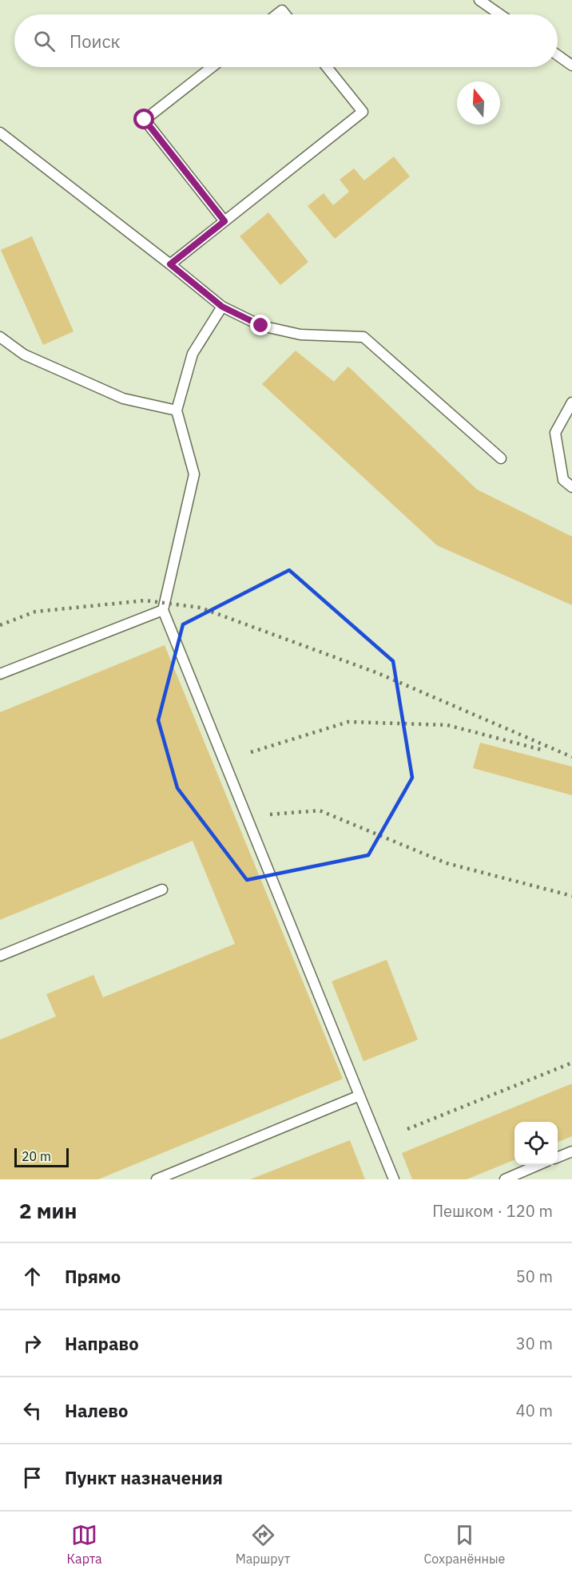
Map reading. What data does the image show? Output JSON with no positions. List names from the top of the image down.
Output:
{
  "scale_bar": "20 m",
  "north": "top",
  "page": {
    "search": "Поиск",
    "scale": "20 m",
    "heading": ["2 мин", "Пешком · 120 m"],
    "list": [
      ["Прямо", "50 m"],
      ["Направо", "30 m"],
      ["Налево", "40 m"],
      "Пункт назначения"
    ],
    "nav": ["Карта", "Маршрут", "Сохранённые"]
  }
}
